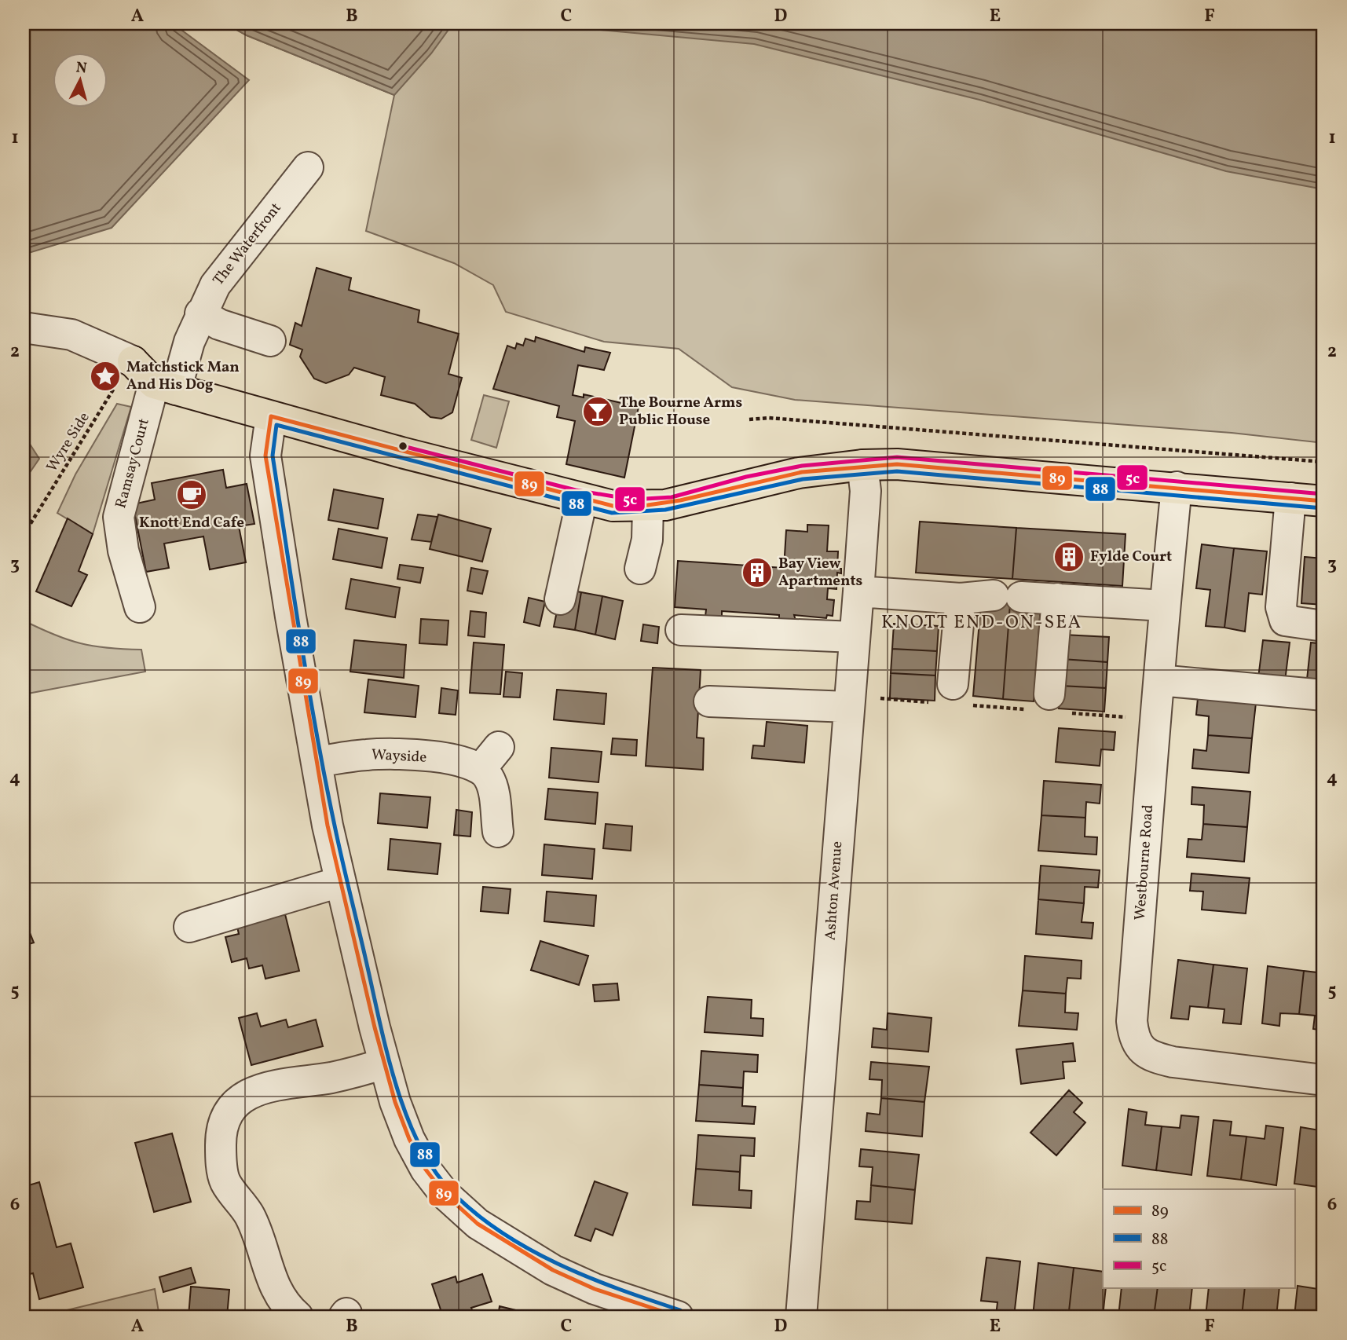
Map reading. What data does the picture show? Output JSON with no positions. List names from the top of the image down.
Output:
{
  "streets": {
    "street": [
      "The Waterfront",
      "Ramsay Court",
      "Wayside",
      "Westbourne Road",
      "Ashton Avenue"
    ],
    "path": ["Wyre Side"]
  },
  "crossings": [
    ["The Waterfront", "Ramsay Court"]
  ],
  "districts": ["KNOTT END-ON-SEA"],
  "places": {
    "place": ["Matchstick Man And His Dog"],
    "bar": ["The Bourne Arms Public House"],
    "cafe": ["Knott End Cafe"],
    "building": ["Fylde Court", "Bay View Apartments"]
  },
  "lines": ["transit line 89", "transit line 88", "transit line 5c"],
  "legend": ["89", "88", "5c"],
  "north": "top",
  "grid": {
    "columns": [
      "A",
      "B",
      "C",
      "D",
      "E",
      "F"
    ],
    "rows": [
      "1",
      "2",
      "3",
      "4",
      "5",
      "6"
    ]
  }
}
